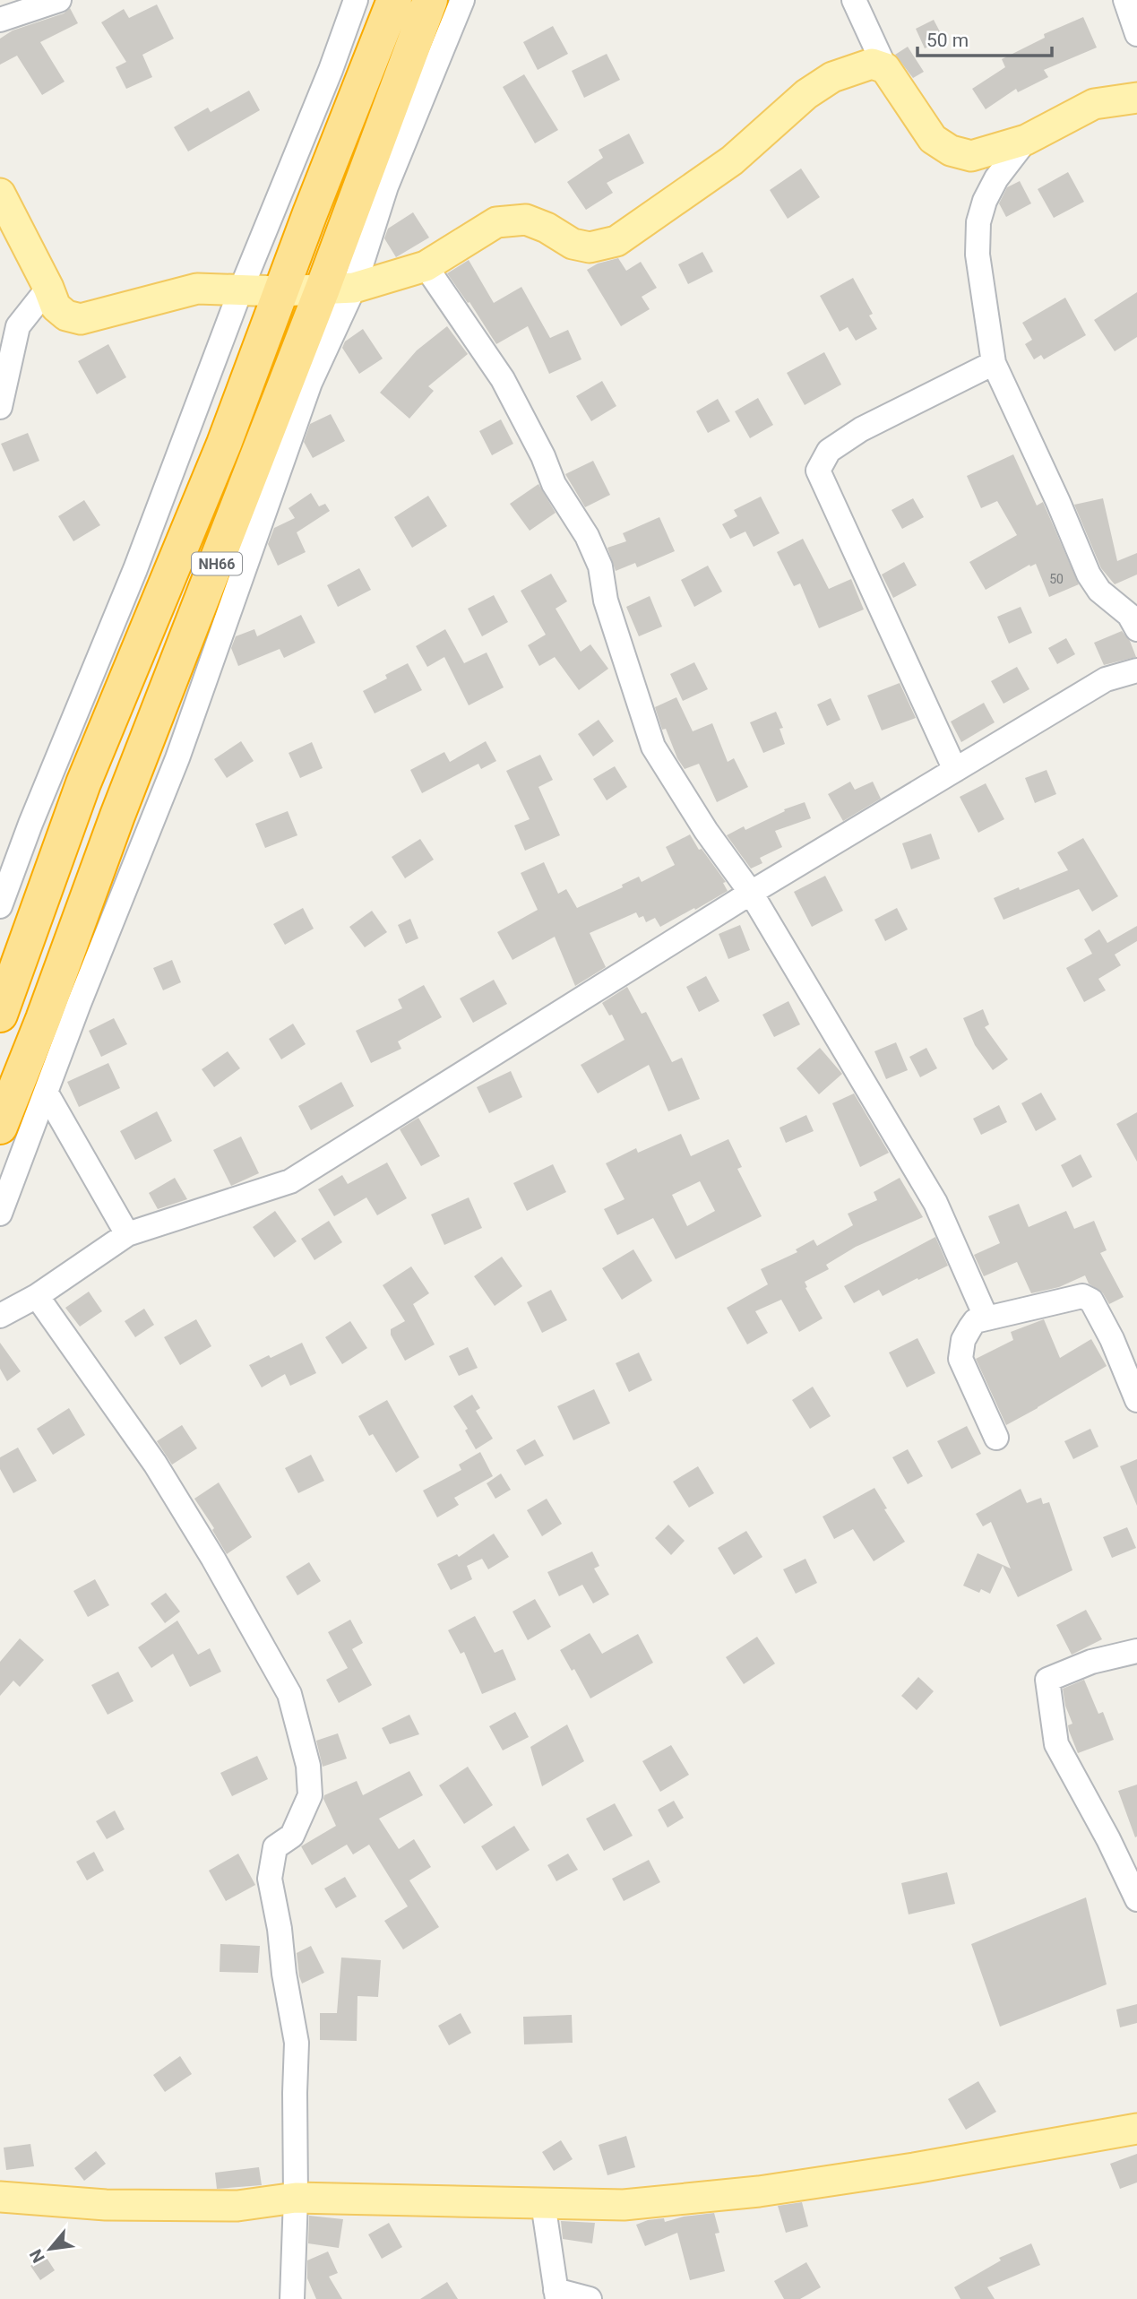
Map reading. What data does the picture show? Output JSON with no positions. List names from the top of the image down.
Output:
{
  "streets": {
    "highway": ["NH66"]
  },
  "house_numbers": ["50"],
  "scale_bar": "50 m",
  "north": "bottom left"
}
